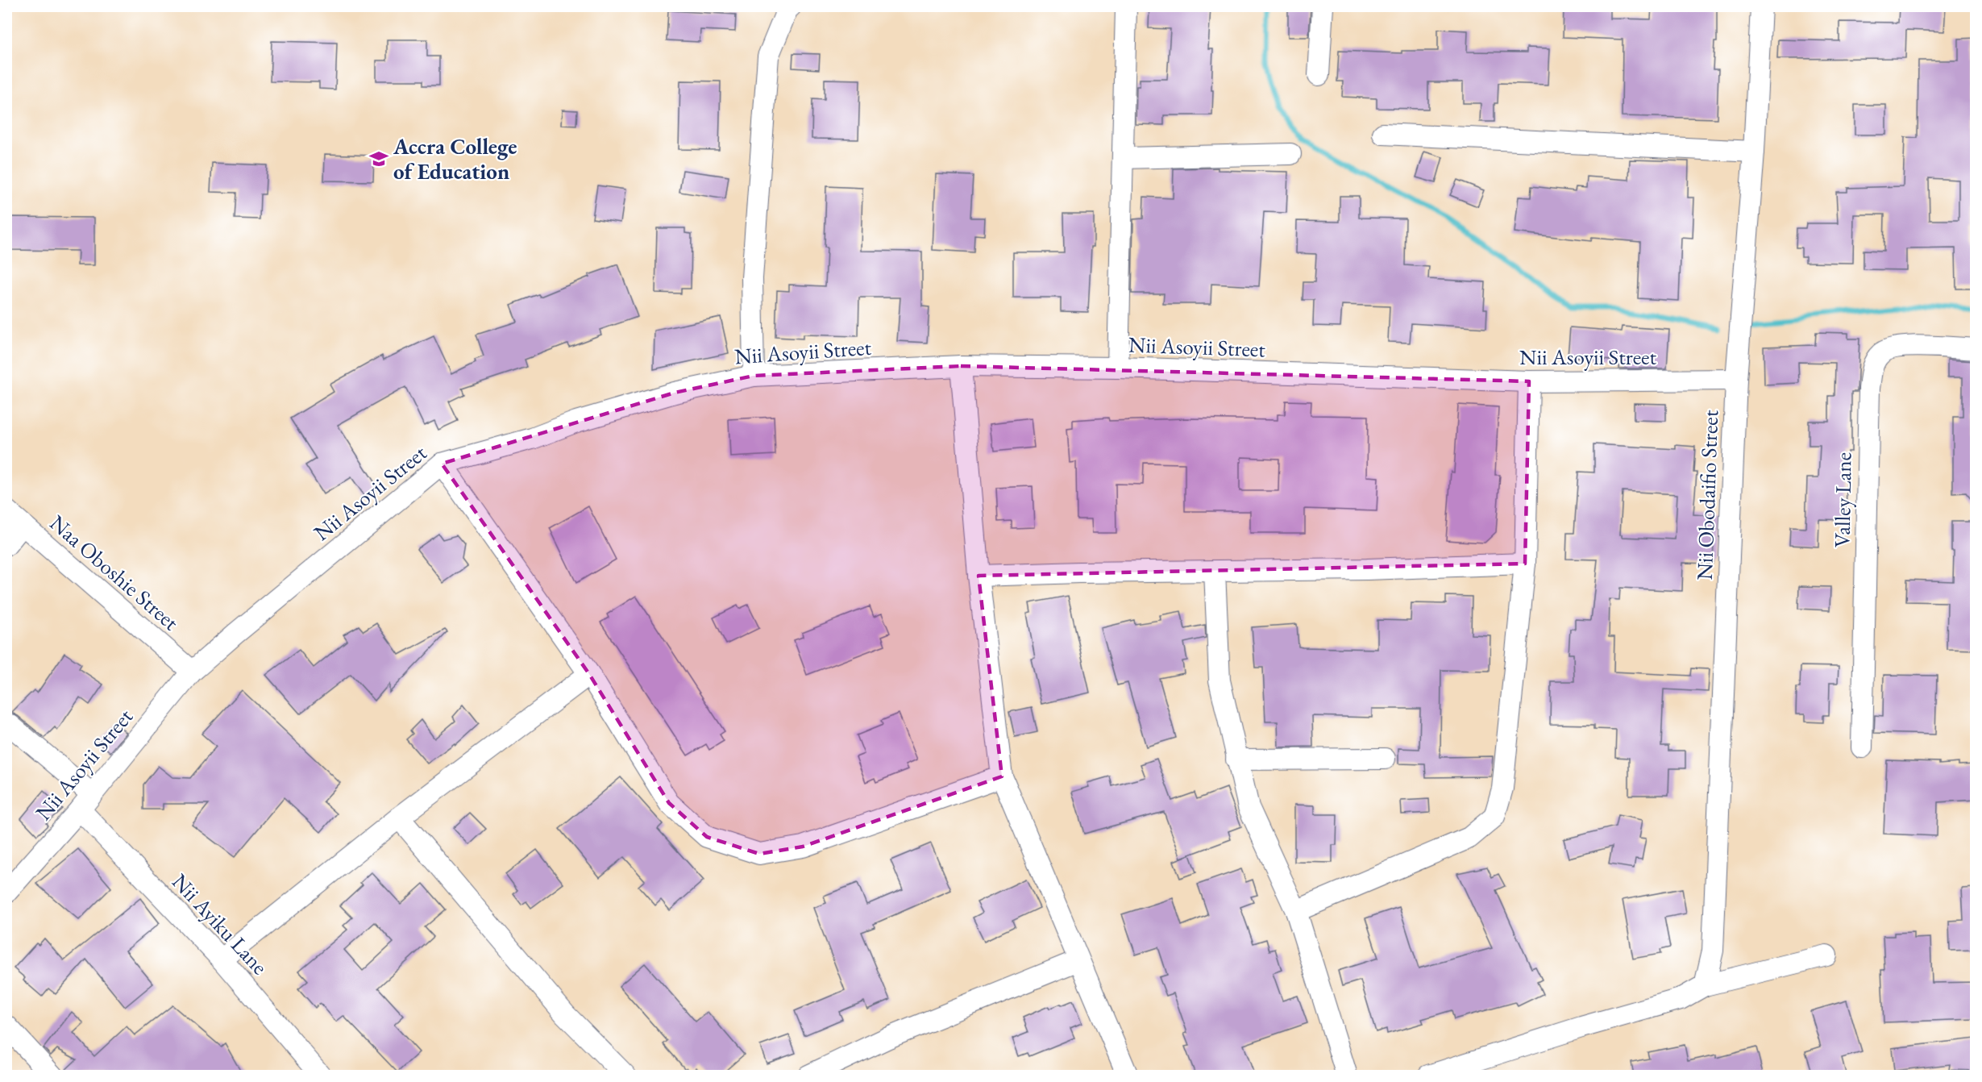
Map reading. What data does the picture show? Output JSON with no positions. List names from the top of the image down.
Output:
{
  "streets": {
    "street": [
      "Nii Asoyii Street",
      "Nii Obodaifio Street",
      "Valley Lane",
      "Naa Oboshie Street",
      "Nii Ayiku Lane"
    ]
  },
  "crossings": [
    ["Nii Asoyii Street", "Nii Obodaifio Street"],
    ["Nii Asoyii Street", "Naa Oboshie Street"],
    ["Nii Asoyii Street", "Nii Ayiku Lane"]
  ],
  "places": {
    "school or university": ["Accra College of Education"]
  }
}
